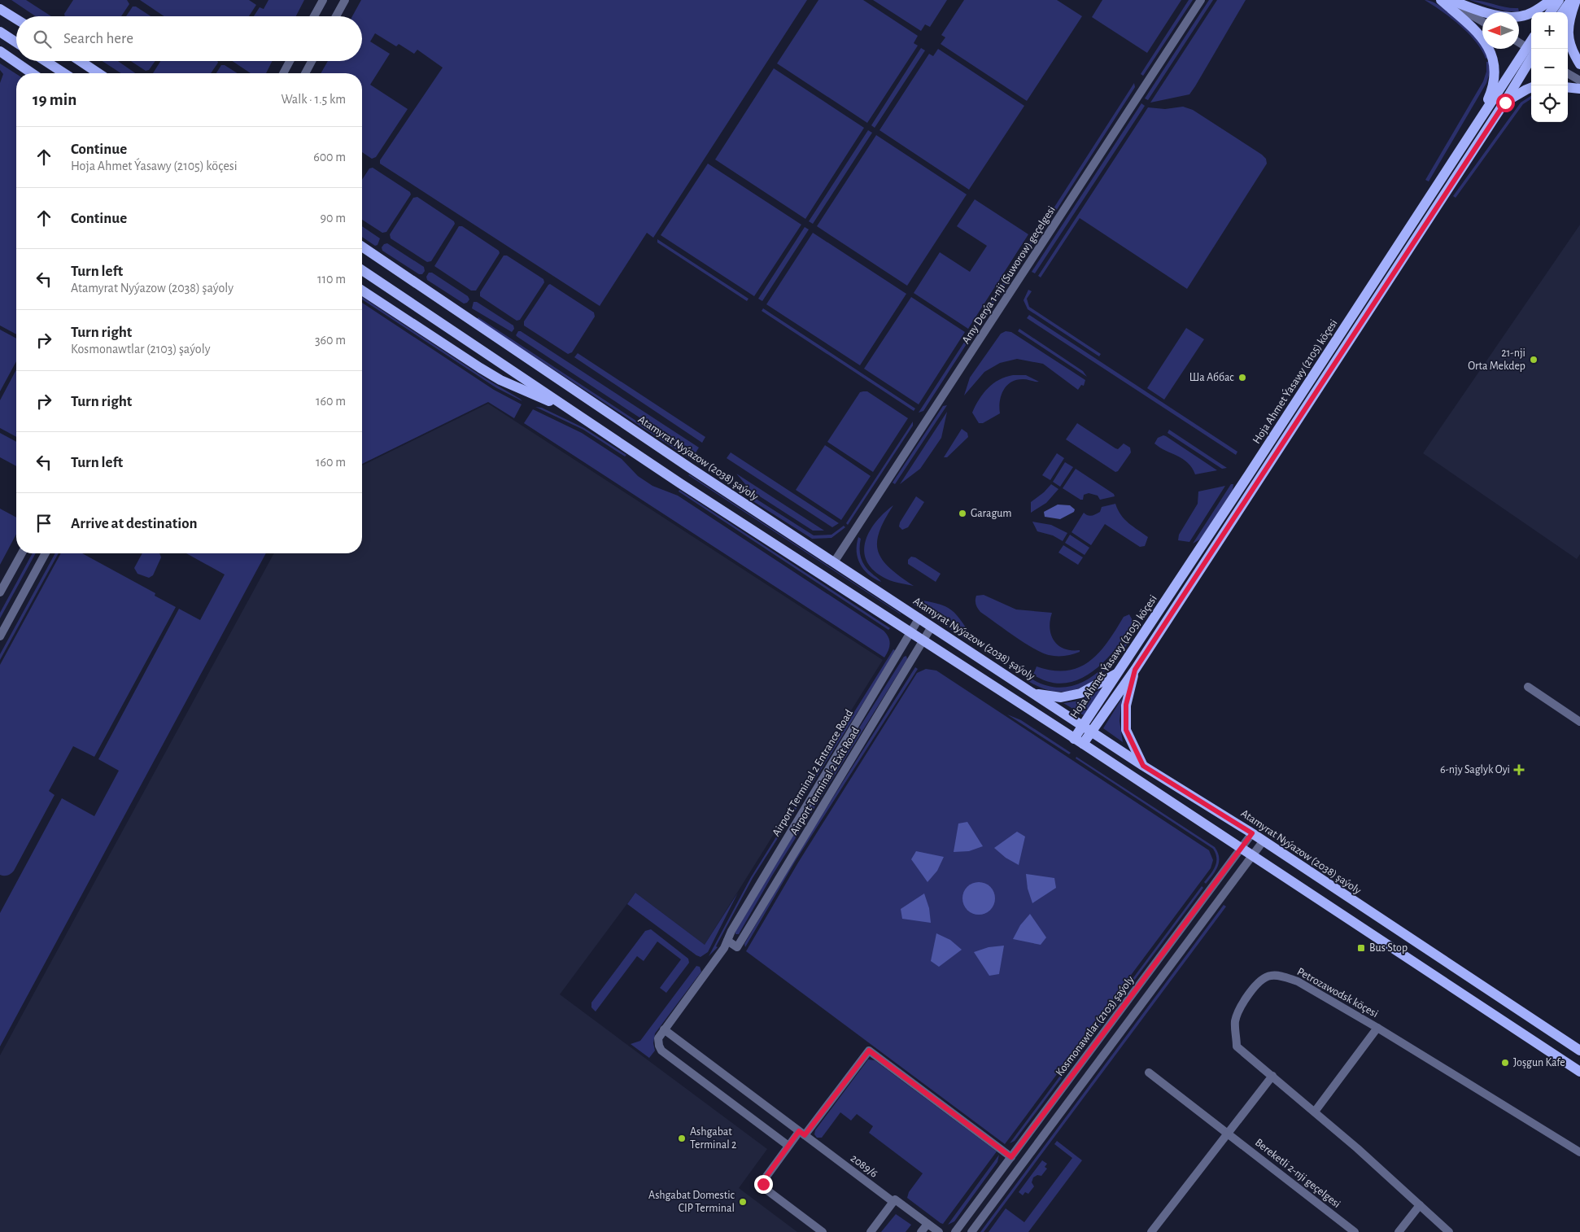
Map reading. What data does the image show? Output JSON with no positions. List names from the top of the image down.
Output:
{
  "streets": {
    "main road": ["Hoja Ahmet Ýasawy (2105) köçesi", "Atamyrat Nyýazow (2038) şaýoly"],
    "street": [
      "Amy Derýa 1-nji (Suworow) geçelgesi",
      "Airport Terminal 2 Entrance Road",
      "Airport Terminal 2 Exit Road",
      "Petrozawodsk köçesi",
      "Kosmonawtlar (2103) şaýoly",
      "2089/6",
      "Bereketli 2-nji geçelgesi"
    ]
  },
  "crossings": [
    ["Amy Derýa 1-nji (Suworow) geçelgesi", "Atamyrat Nyýazow (2038) şaýoly"],
    ["Hoja Ahmet Ýasawy (2105) köçesi", "Atamyrat Nyýazow (2038) şaýoly"],
    ["Atamyrat Nyýazow (2038) şaýoly", "Airport Terminal 2 Entrance Road"],
    ["Atamyrat Nyýazow (2038) şaýoly", "Airport Terminal 2 Exit Road"],
    ["Atamyrat Nyýazow (2038) şaýoly", "Kosmonawtlar (2103) şaýoly"],
    ["Airport Terminal 2 Entrance Road", "Airport Terminal 2 Exit Road"],
    ["Airport Terminal 2 Entrance Road", "2089/6"]
  ],
  "places": {
    "other": [
      "21-nji Orta Mekdep",
      "Ша Аббас",
      "Garagum",
      "Joşgun Kafe",
      "Ashgabat Terminal 2",
      "Ashgabat Domestic CIP Terminal"
    ],
    "health": ["6-njy Saglyk Oyi"],
    "transit": ["Bus Stop"]
  },
  "north": "left",
  "page": {
    "map_buttons": ["+", "−"],
    "search": "Search here",
    "heading": ["19 min", "Walk · 1.5 km"],
    "list": [
      ["Continue", "Hoja Ahmet Ýasawy (2105) köçesi", "600 m"],
      ["Continue", "90 m"],
      ["Turn left", "Atamyrat Nyýazow (2038) şaýoly", "110 m"],
      ["Turn right", "Kosmonawtlar (2103) şaýoly", "360 m"],
      ["Turn right", "160 m"],
      ["Turn left", "160 m"],
      "Arrive at destination"
    ]
  }
}
